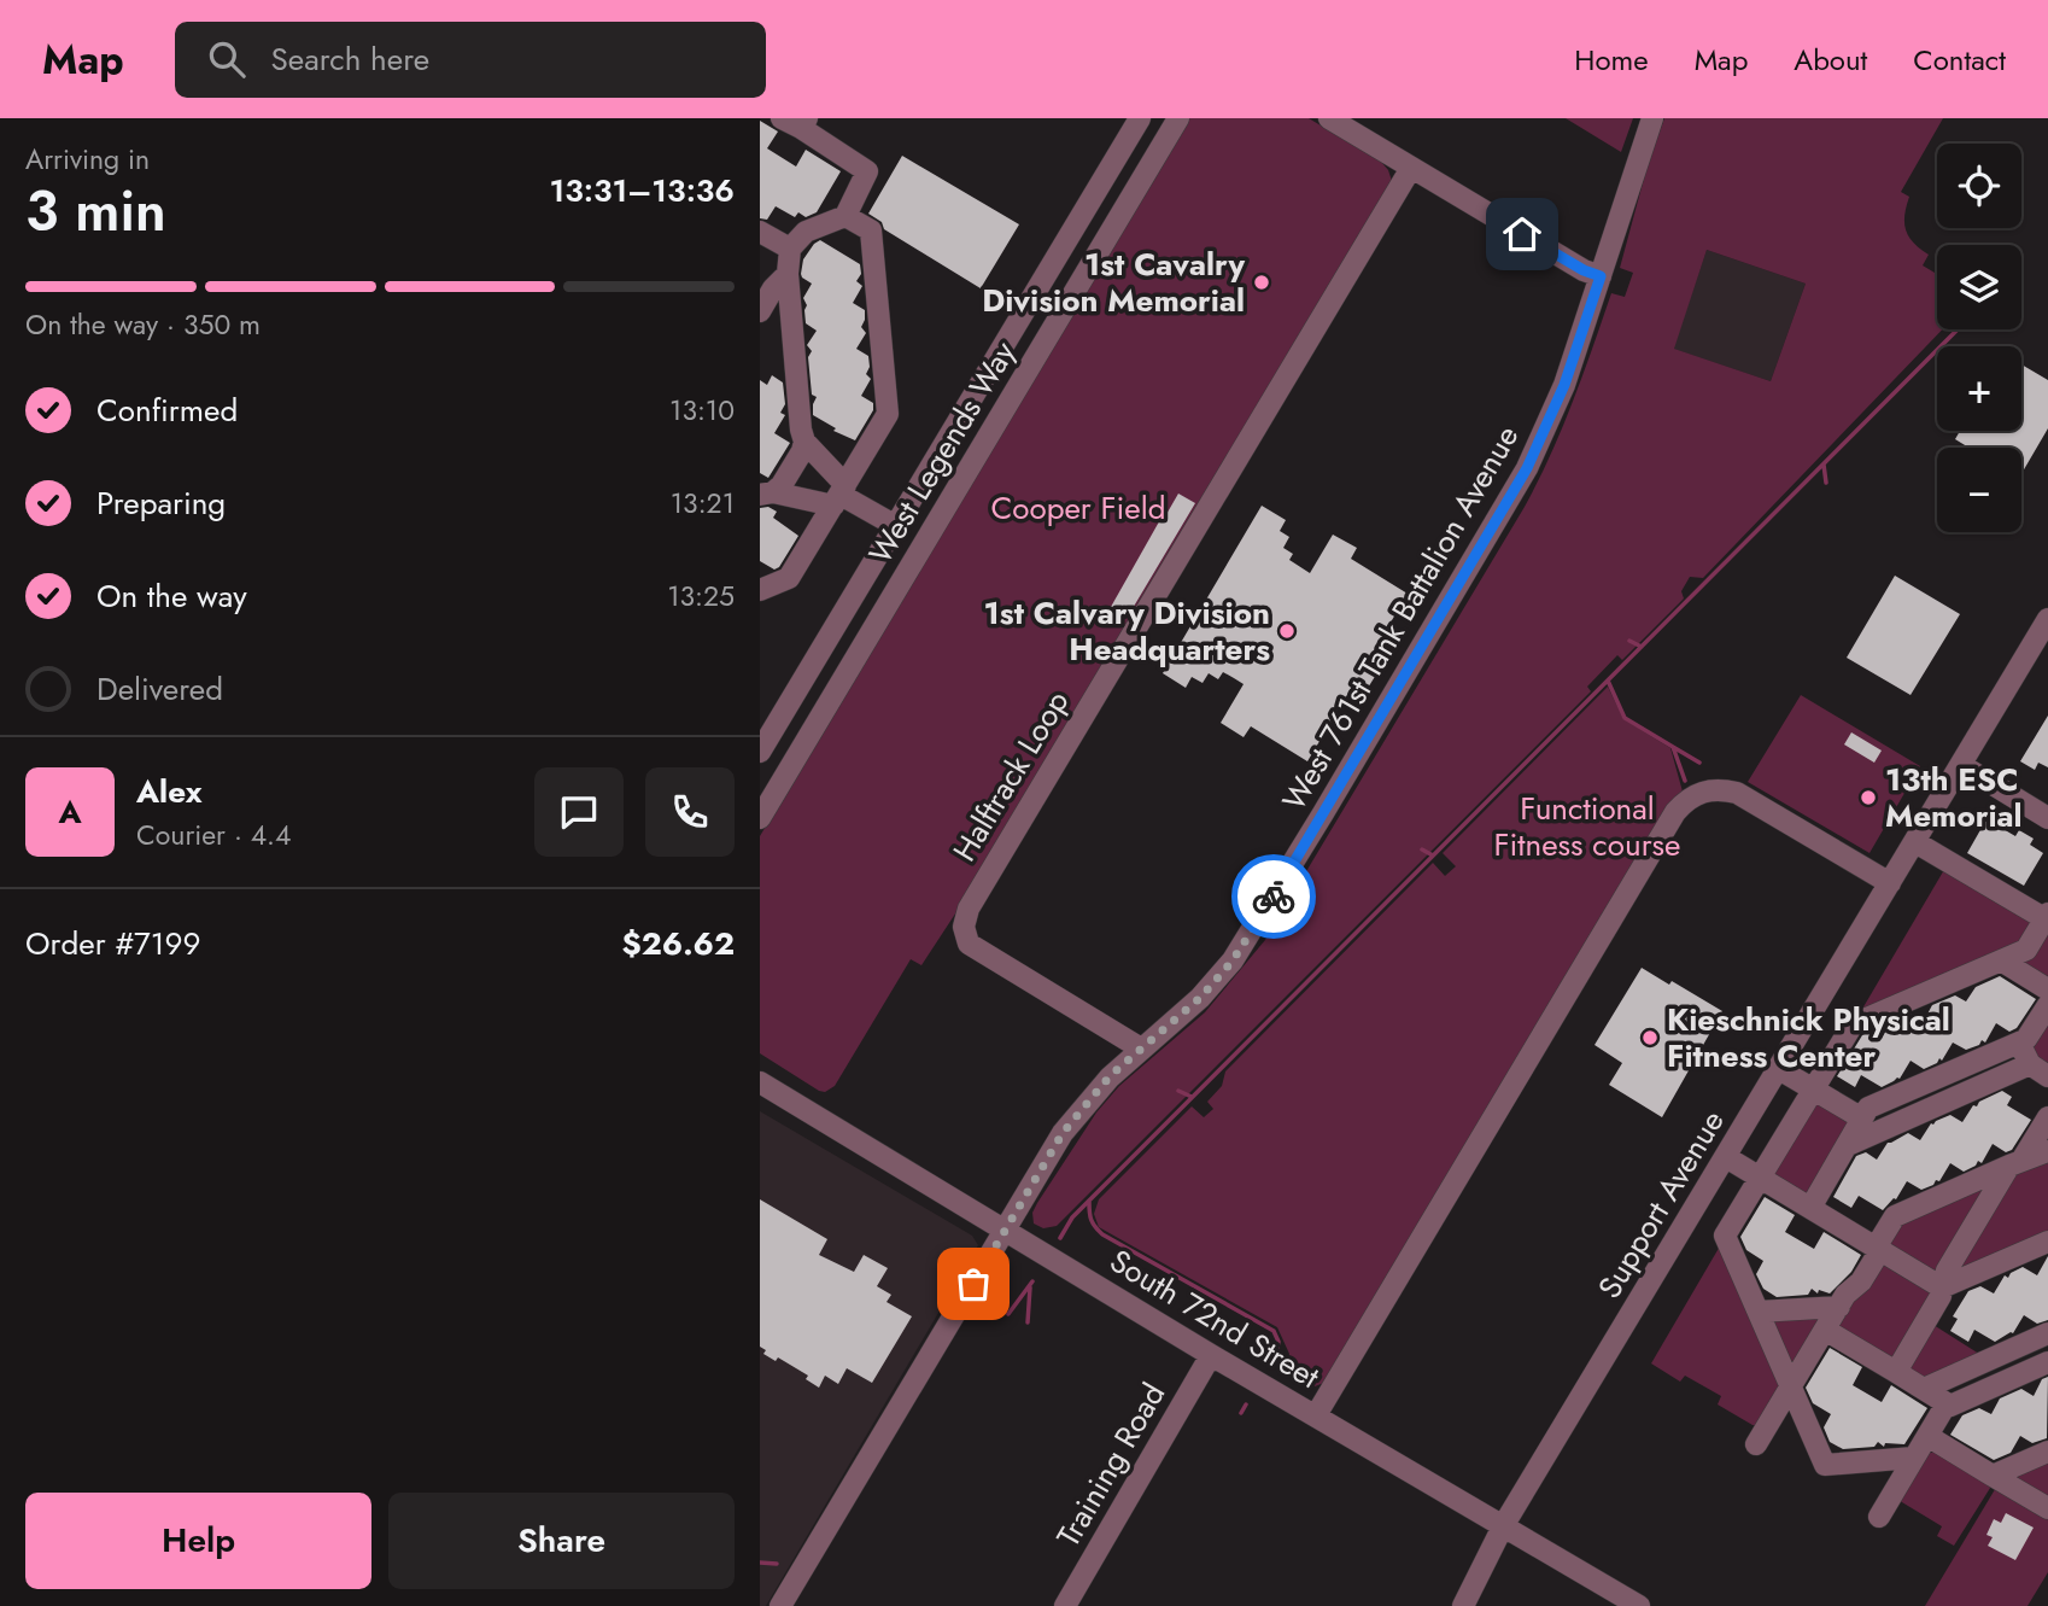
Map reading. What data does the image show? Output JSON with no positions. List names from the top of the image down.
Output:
{
  "streets": {
    "street": [
      "West Legends Way",
      "West 761st Tank Battalion Avenue",
      "Halftrack Loop",
      "Support Avenue",
      "South 72nd Street",
      "Training Road"
    ]
  },
  "crossings": [
    ["West 761st Tank Battalion Avenue", "Halftrack Loop"],
    ["West 761st Tank Battalion Avenue", "South 72nd Street"],
    ["Support Avenue", "South 72nd Street"],
    ["South 72nd Street", "Training Road"]
  ],
  "parks": ["Cooper Field", "Functional Fitness course"],
  "places": [
    "1st Cavalry Division Memorial",
    "1st Calvary Division Headquarters",
    "13th ESC Memorial",
    "Kieschnick Physical Fitness Center"
  ],
  "page": {
    "header": "Map",
    "search": "Search here",
    "nav": [
      "Home",
      "Map",
      "About",
      "Contact"
    ],
    "heading": ["3 min", "Arriving in", "13:31–13:36"],
    "panel": [
      "Alex",
      "Courier · 4.4",
      "Order #7199",
      "$26.62"
    ],
    "map_buttons": ["+", "−"],
    "bar": "On the way · 350 m",
    "list": [
      ["Confirmed", "13:10"],
      ["Preparing", "13:21"],
      ["On the way", "13:25"],
      "Delivered"
    ],
    "round": "A",
    "buttons": ["Help", "Share"]
  }
}
